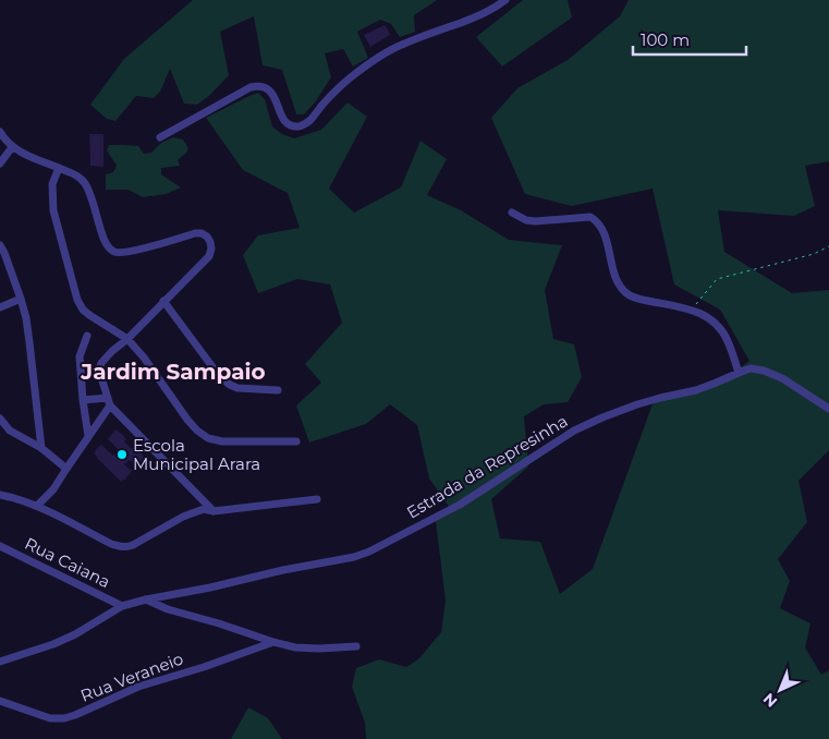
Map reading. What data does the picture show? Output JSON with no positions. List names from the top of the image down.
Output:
{
  "streets": {
    "street": ["Estrada da Represinha", "Rua Caiana", "Rua Veraneio"]
  },
  "crossings": [
    ["Estrada da Represinha", "Rua Caiana"]
  ],
  "districts": ["Jardim Sampaio"],
  "places": ["Escola Municipal Arara"],
  "scale_bar": "100 m",
  "north": "bottom left"
}
